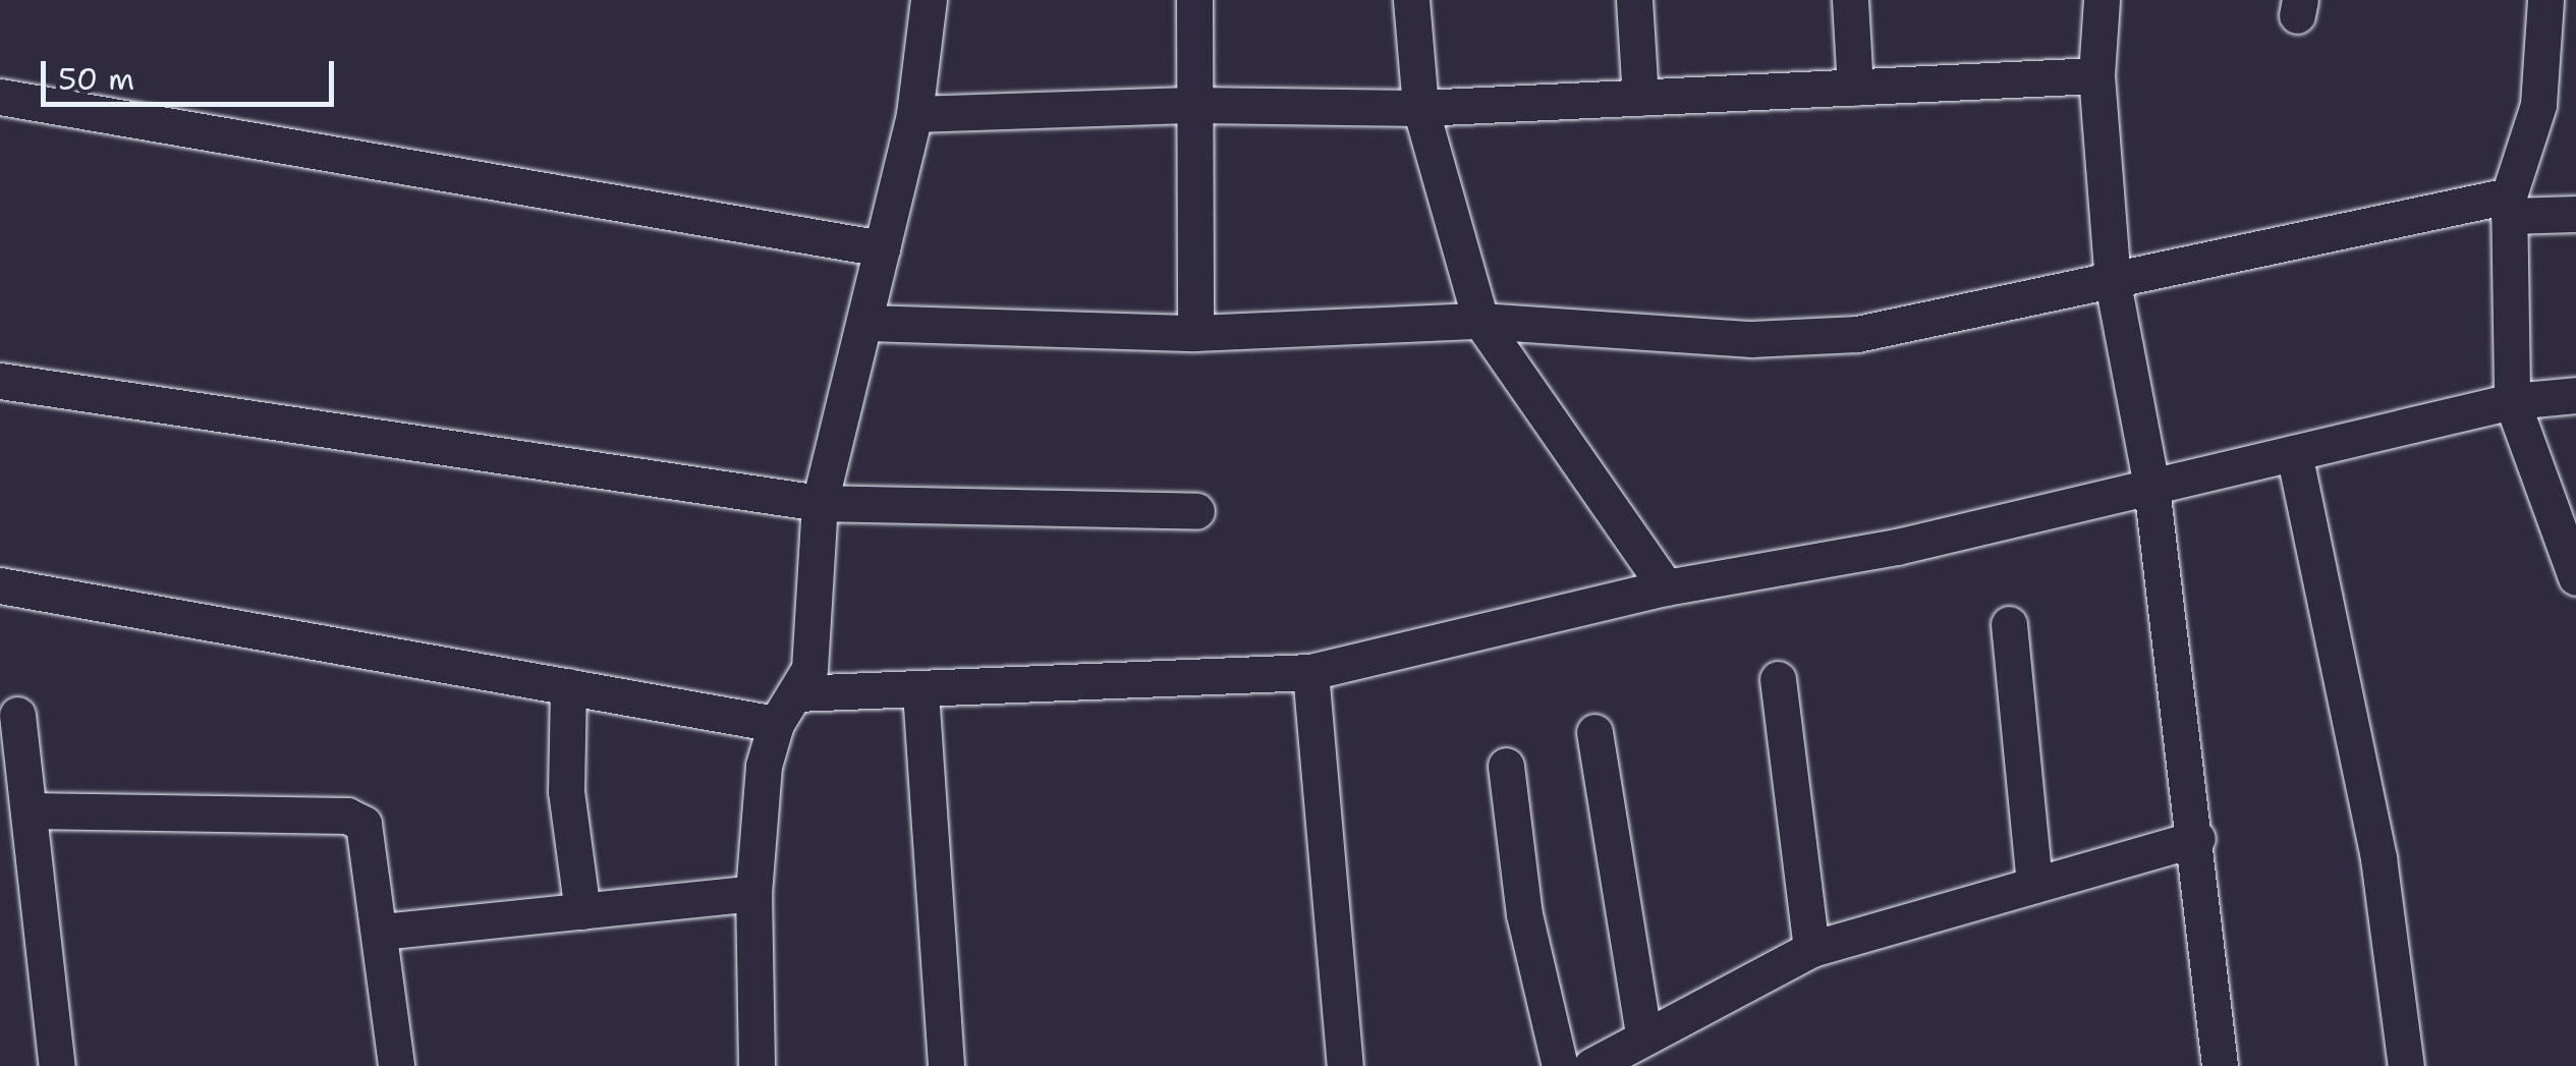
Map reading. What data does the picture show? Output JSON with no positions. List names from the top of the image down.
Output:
{
  "scale_bar": "50 m"
}
